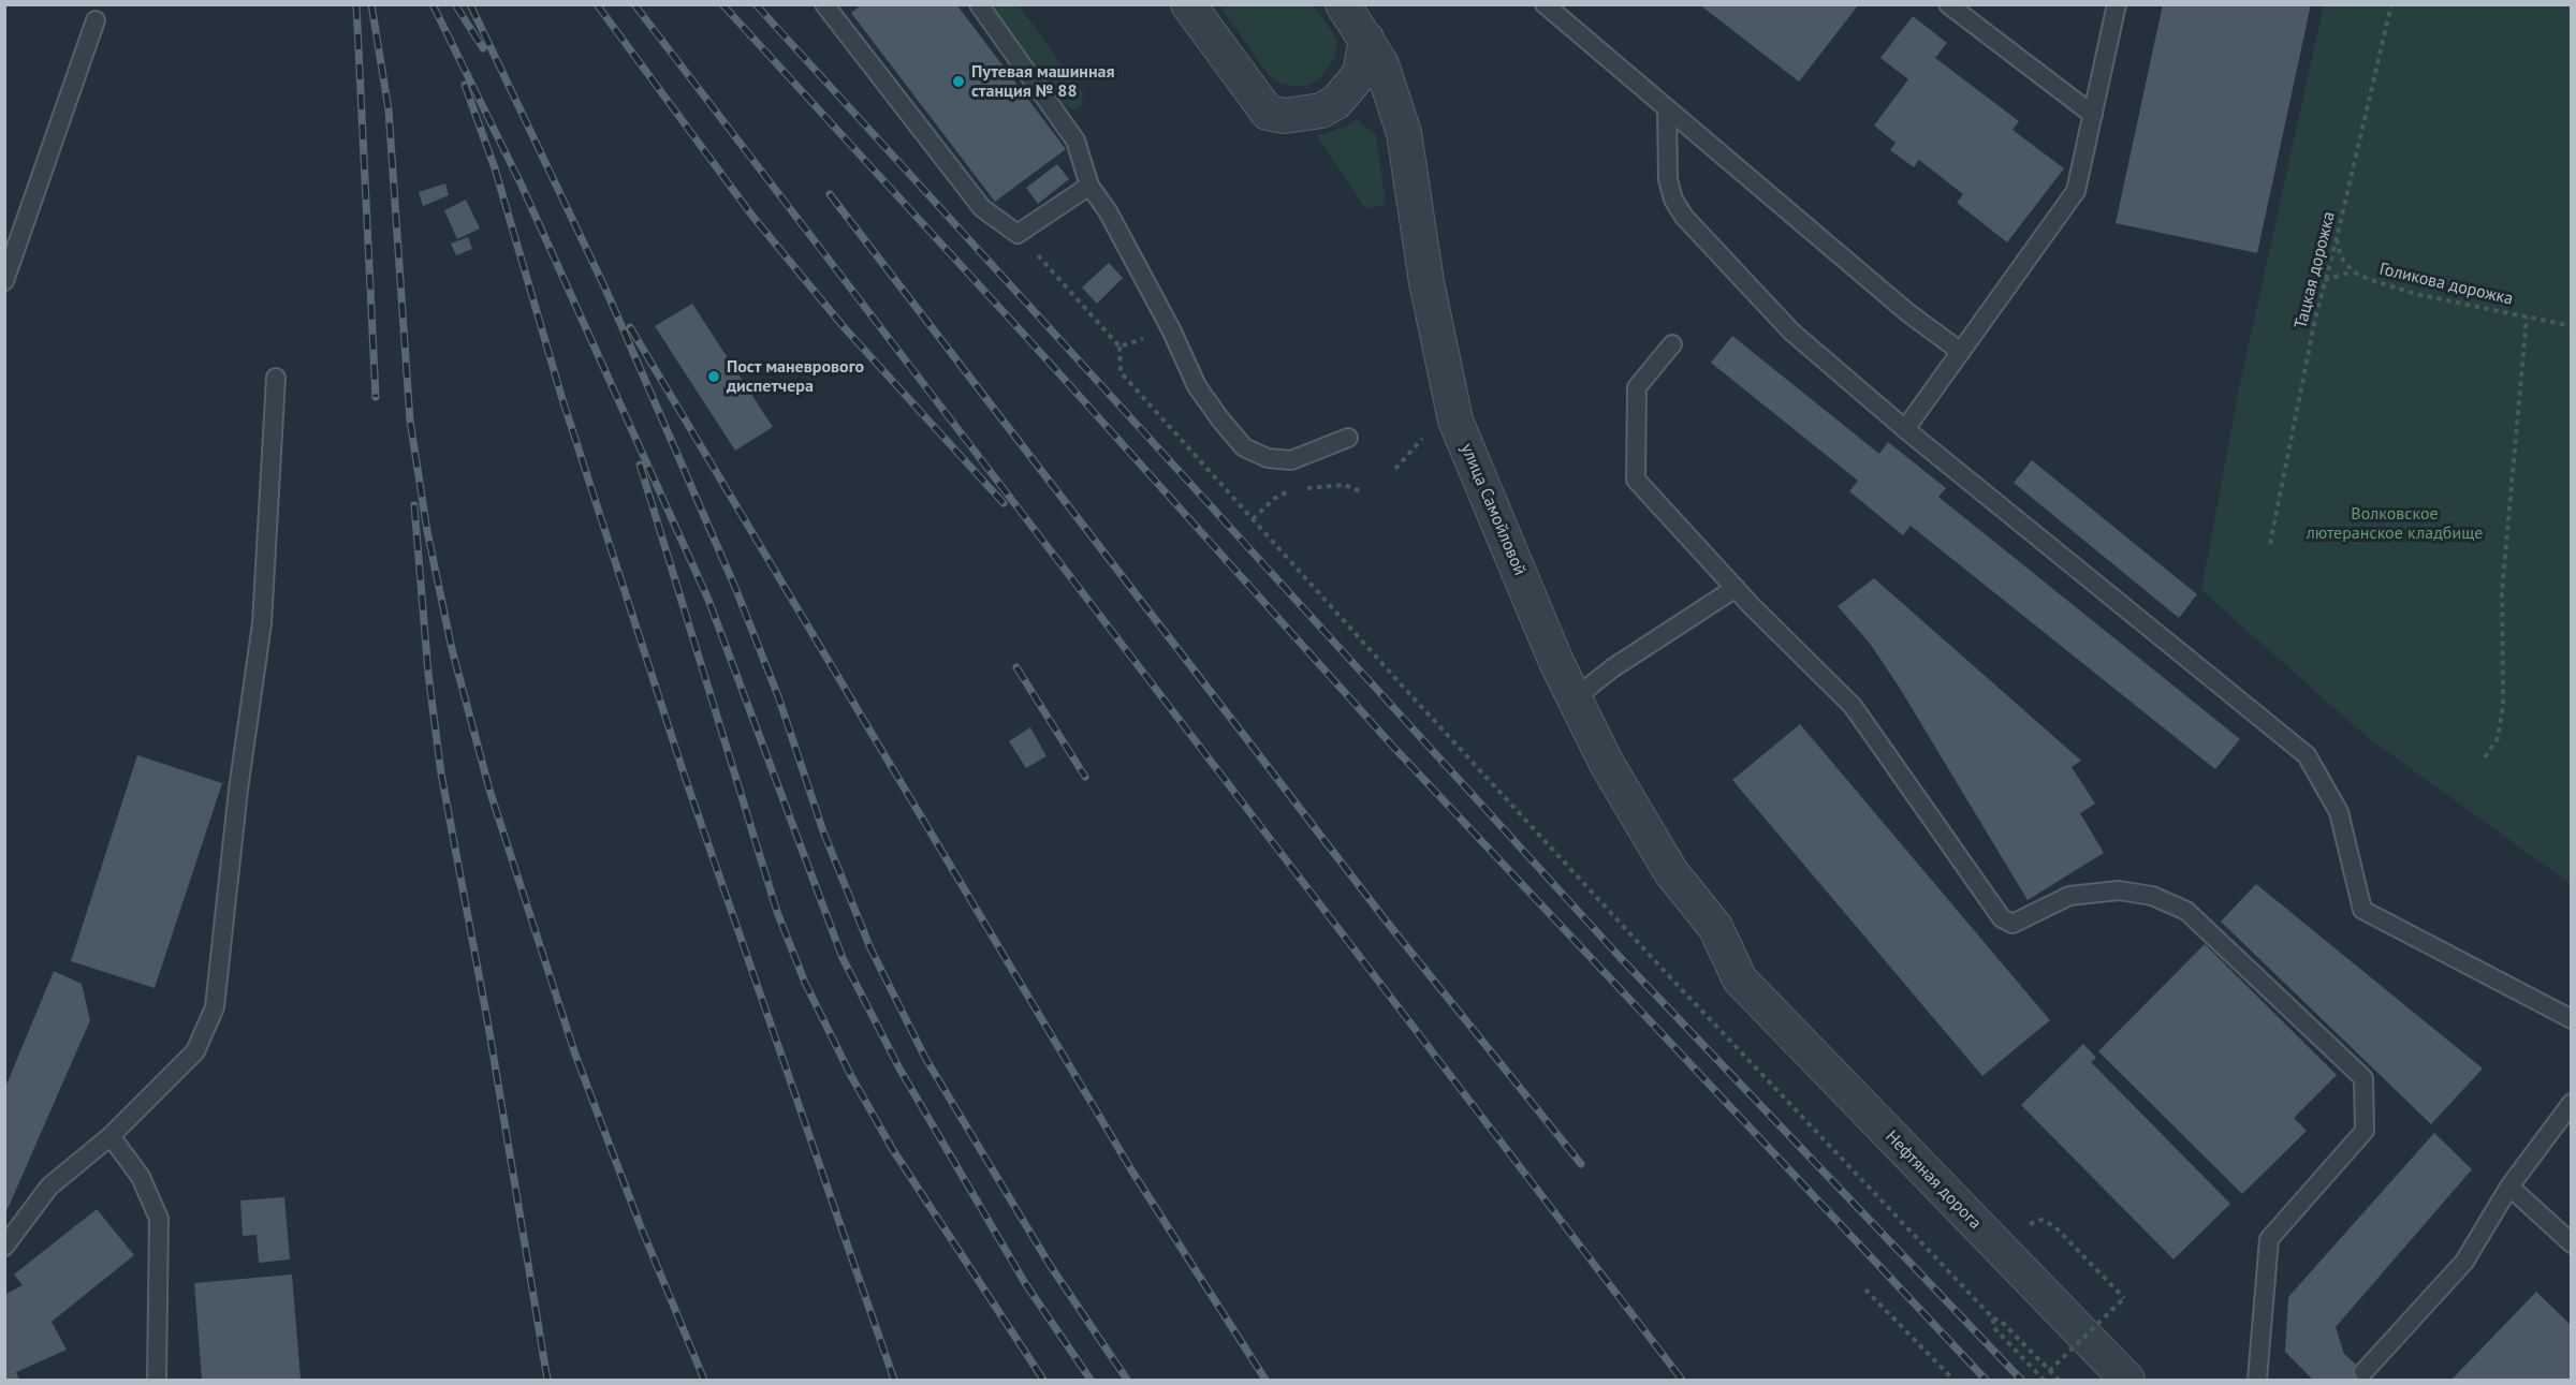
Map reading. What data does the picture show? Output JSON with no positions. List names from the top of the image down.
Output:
{
  "streets": {
    "street": ["улица Самойловой", "Нефтяная дорога"],
    "path": ["Тацкая дорожка", "Голикова дорожка"]
  },
  "crossings": [
    ["Тацкая дорожка", "Голикова дорожка"],
    ["улица Самойловой", "Нефтяная дорога"]
  ],
  "parks": ["Волковское лютеранское кладбище"],
  "places": ["Путевая машинная станция № 88", "Пост маневрового диспетчера"]
}
